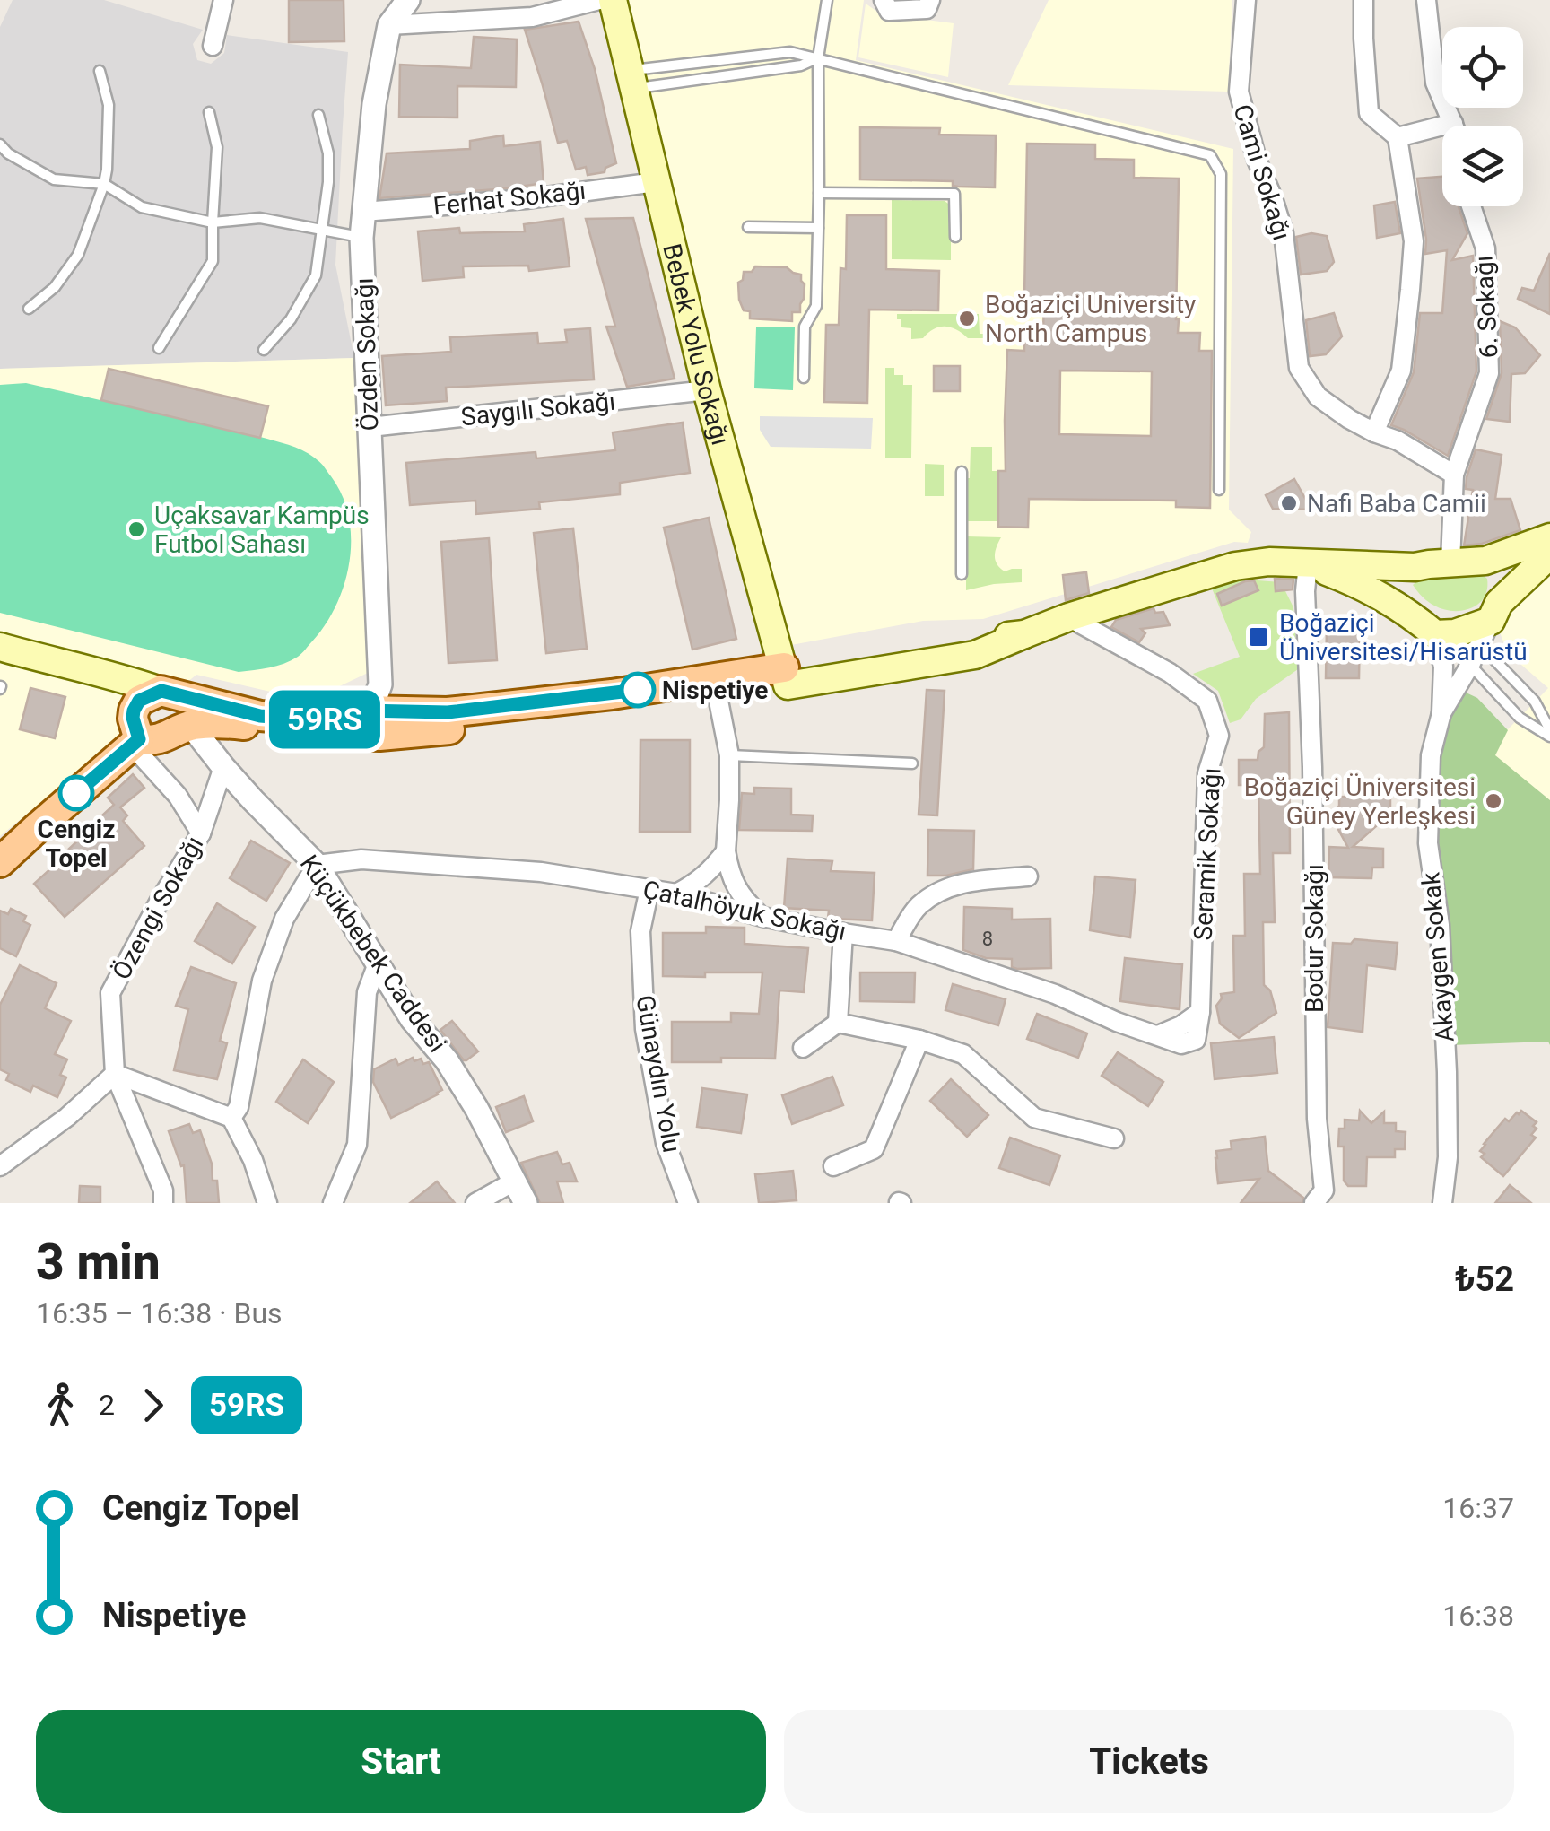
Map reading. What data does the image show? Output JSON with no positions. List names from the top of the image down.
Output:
{
  "streets": {
    "main road": ["Bebek Yolu Sokağı"],
    "street": [
      "Cami Sokağı",
      "Ferhat Sokağı",
      "6. Sokağı",
      "Özden Sokağı",
      "Saygılı Sokağı",
      "Seramik Sokağı",
      "Özengi Sokağı",
      "Çatalhöyuk Sokağı",
      "Bodur Sokağı",
      "Küçükbebek Caddesi",
      "Akaygen Sokak",
      "Günaydın Yolu"
    ]
  },
  "crossings": [
    ["Cami Sokağı", "6. Sokağı"],
    ["Ferhat Sokağı", "Bebek Yolu Sokağı"],
    ["Ferhat Sokağı", "Özden Sokağı"],
    ["Bebek Yolu Sokağı", "Saygılı Sokağı"],
    ["Özden Sokağı", "Saygılı Sokağı"],
    ["Seramik Sokağı", "Çatalhöyuk Sokağı"],
    ["Özengi Sokağı", "Küçükbebek Caddesi"],
    ["Çatalhöyuk Sokağı", "Küçükbebek Caddesi"],
    ["Çatalhöyuk Sokağı", "Günaydın Yolu"]
  ],
  "places": {
    "other": [
      "Boğaziçi University North Campus",
      "Nafi Baba Camii",
      "Uçaksavar Kampüs Futbol Sahası",
      "Nispetiye",
      "Cengiz Topel",
      "Boğaziçi Üniversitesi Güney Yerleşkesi"
    ],
    "transit": ["Boğaziçi Üniversitesi/Hisarüstü"]
  },
  "lines": ["bus line 59RS"],
  "house_numbers": ["8"],
  "page": {
    "on_map": "59RS",
    "heading": ["3 min", "16:35 – 16:38 · Bus", "₺52"],
    "legs": ["2", "59RS"],
    "list": [
      {
        "name": "Cengiz Topel",
        "value": "16:37"
      },
      {
        "name": "Nispetiye",
        "value": "16:38"
      }
    ],
    "buttons": ["Start", "Tickets"]
  }
}
